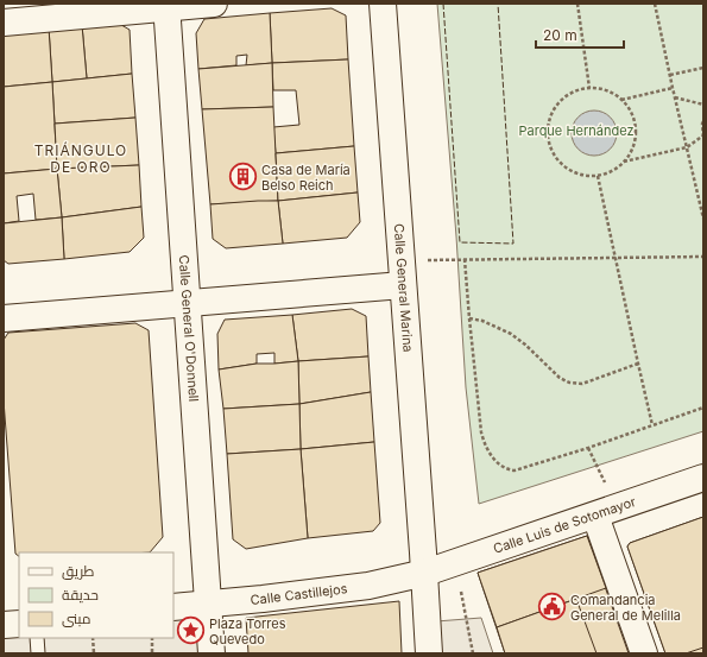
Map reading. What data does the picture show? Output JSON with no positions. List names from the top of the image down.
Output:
{
  "streets": {
    "street": [
      "Calle General Marina",
      "Calle General O'Donnell",
      "Calle Luis de Sotomayor",
      "Calle Castillejos"
    ]
  },
  "crossings": [
    ["Calle General Marina", "Calle Luis de Sotomayor"],
    ["Calle General Marina", "Calle Castillejos"],
    ["Calle General O'Donnell", "Calle Castillejos"],
    ["Calle Luis de Sotomayor", "Calle Castillejos"]
  ],
  "districts": ["TRIÁNGULO DE ORO"],
  "parks": ["Parque Hernández"],
  "places": {
    "building": ["Casa de María Belso Reich"],
    "public building": ["Comandancia General de Melilla"],
    "place": ["Plaza Torres Quevedo"]
  },
  "legend": ["طريق", "حديقة", "مبنى"],
  "scale_bar": "20 m"
}
